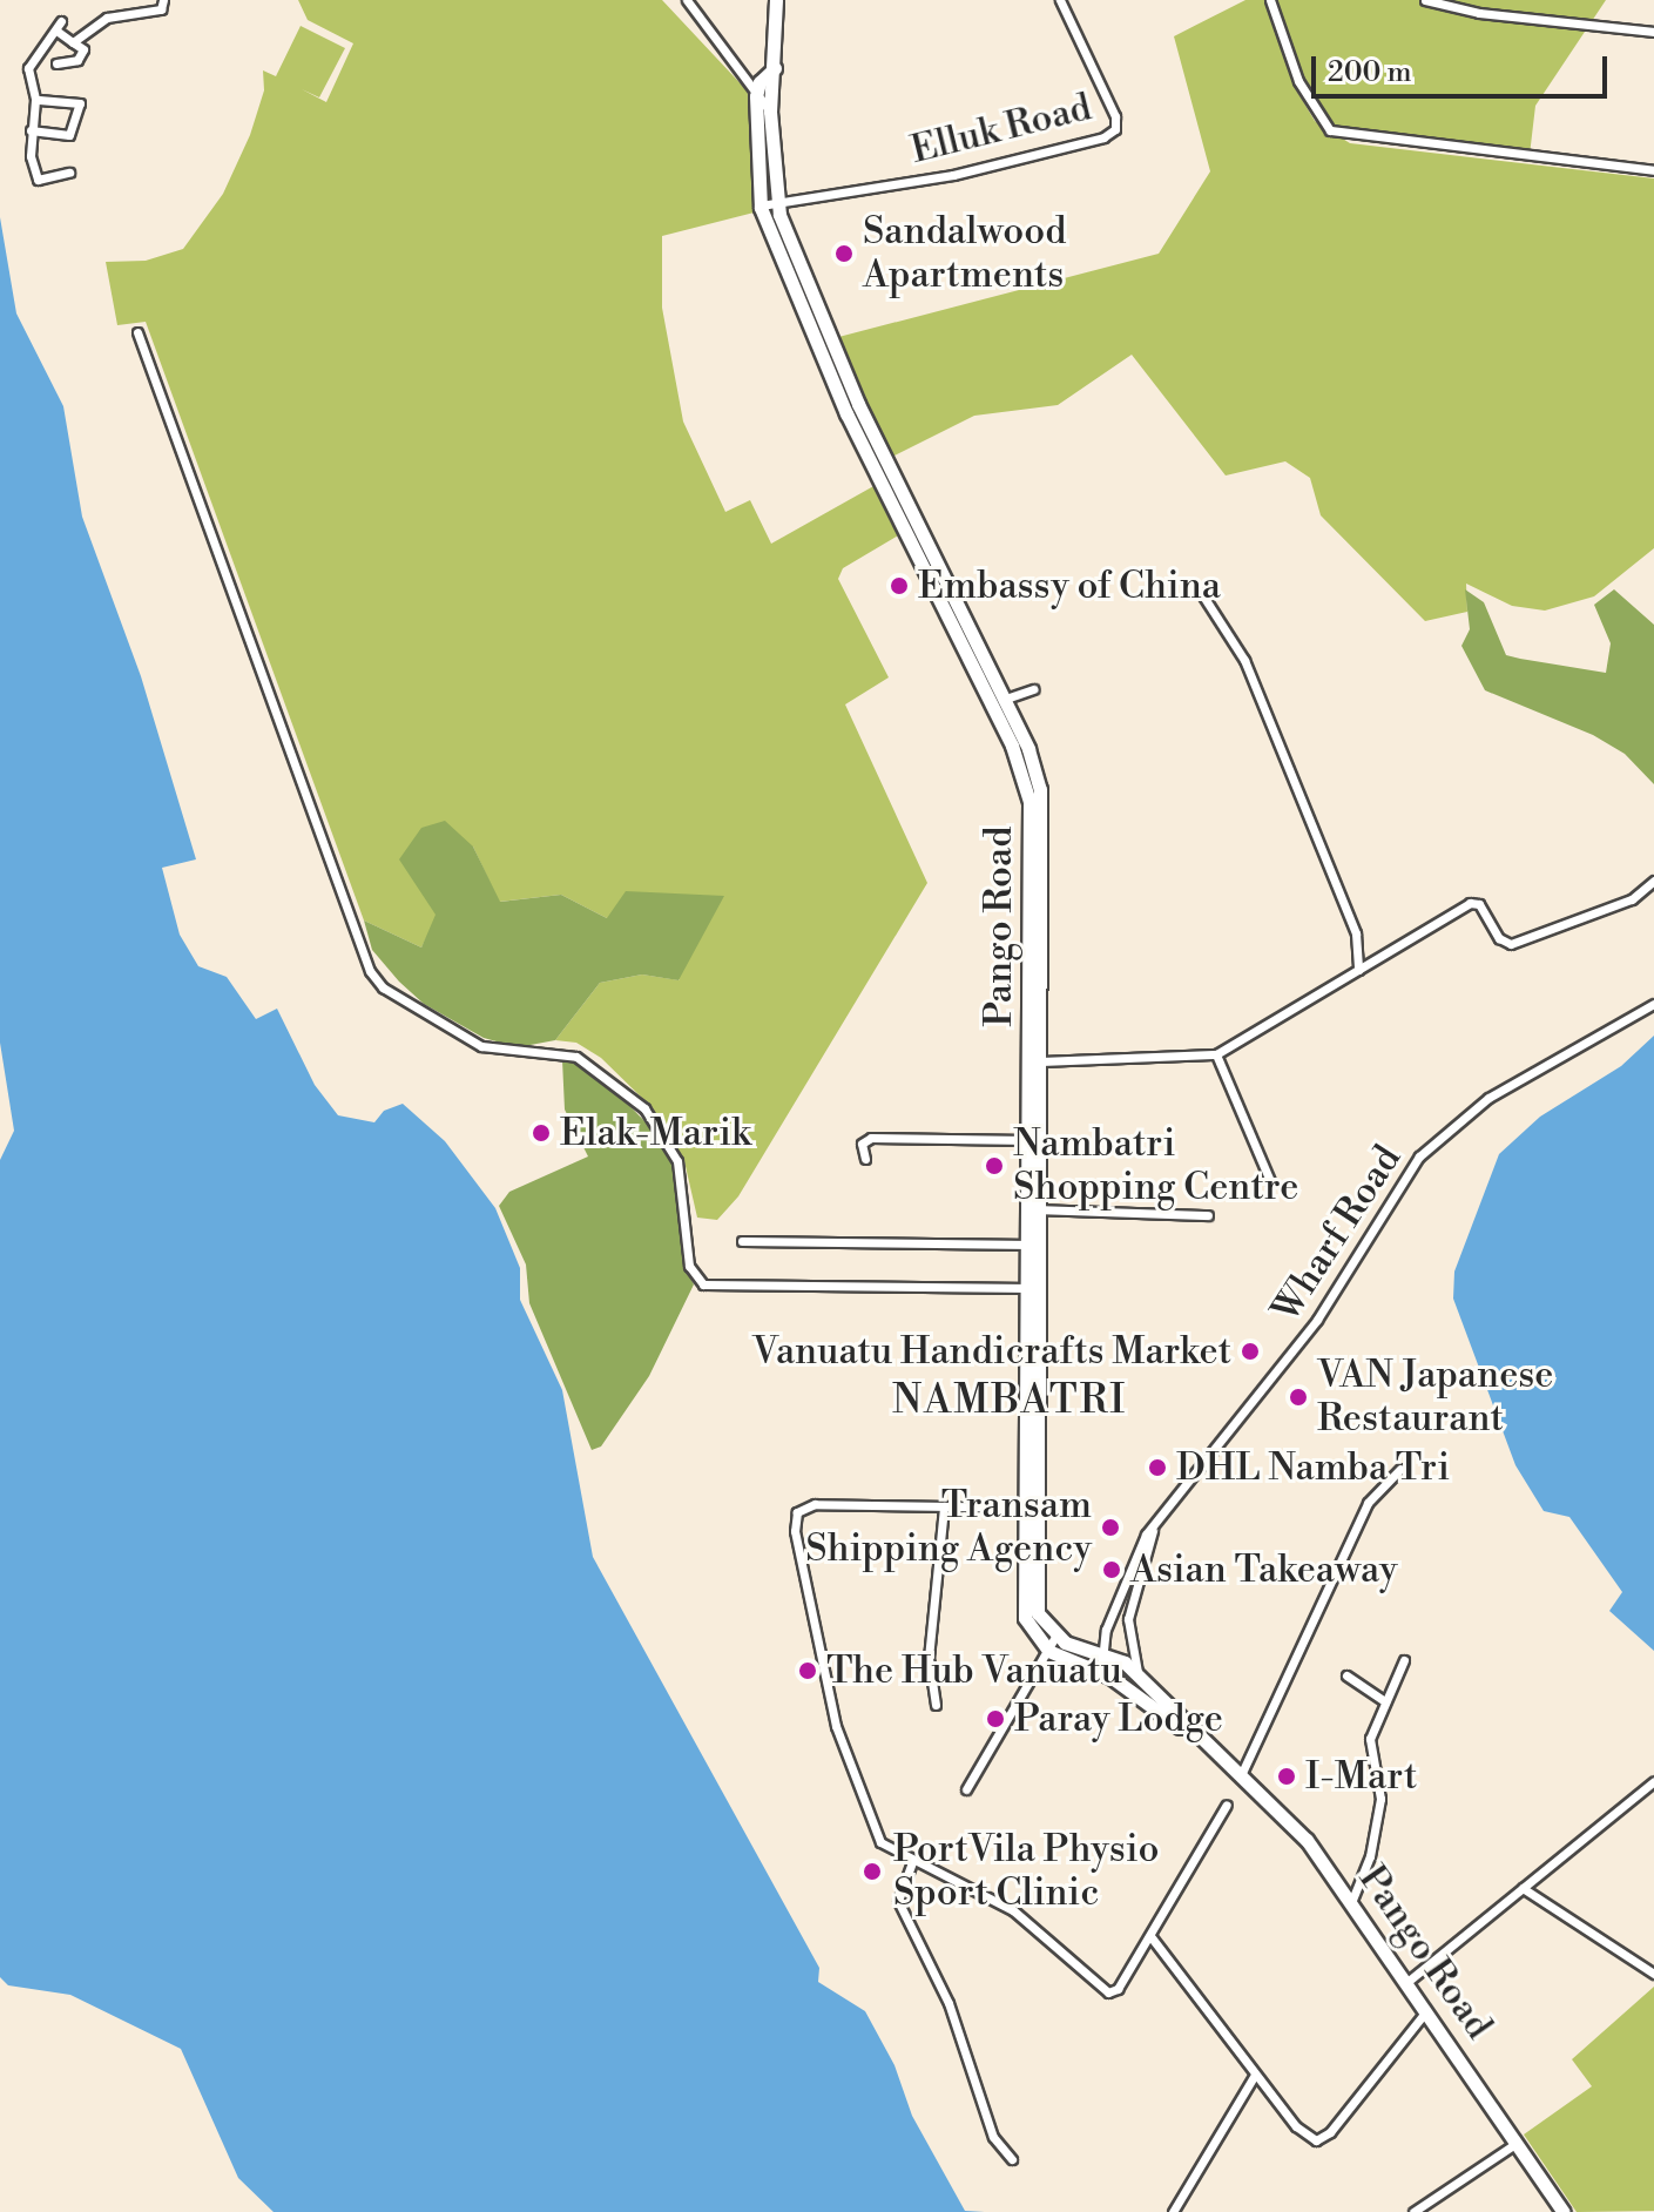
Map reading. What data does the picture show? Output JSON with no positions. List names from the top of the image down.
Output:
{
  "streets": {
    "street": ["Elluk Road", "Pango Road", "Wharf Road"]
  },
  "crossings": [
    ["Elluk Road", "Pango Road"],
    ["Pango Road", "Wharf Road"]
  ],
  "districts": ["NAMBATRI"],
  "places": [
    "Sandalwood Apartments",
    "Embassy of China",
    "Elak-Marik",
    "Nambatri Shopping Centre",
    "Vanuatu Handicrafts Market",
    "VAN Japanese Restaurant",
    "DHL Namba Tri",
    "Transam Shipping Agency",
    "Asian Takeaway",
    "The Hub Vanuatu",
    "Paray Lodge",
    "I-Mart",
    "PortVila Physio Sport Clinic"
  ],
  "scale_bar": "200 m"
}
